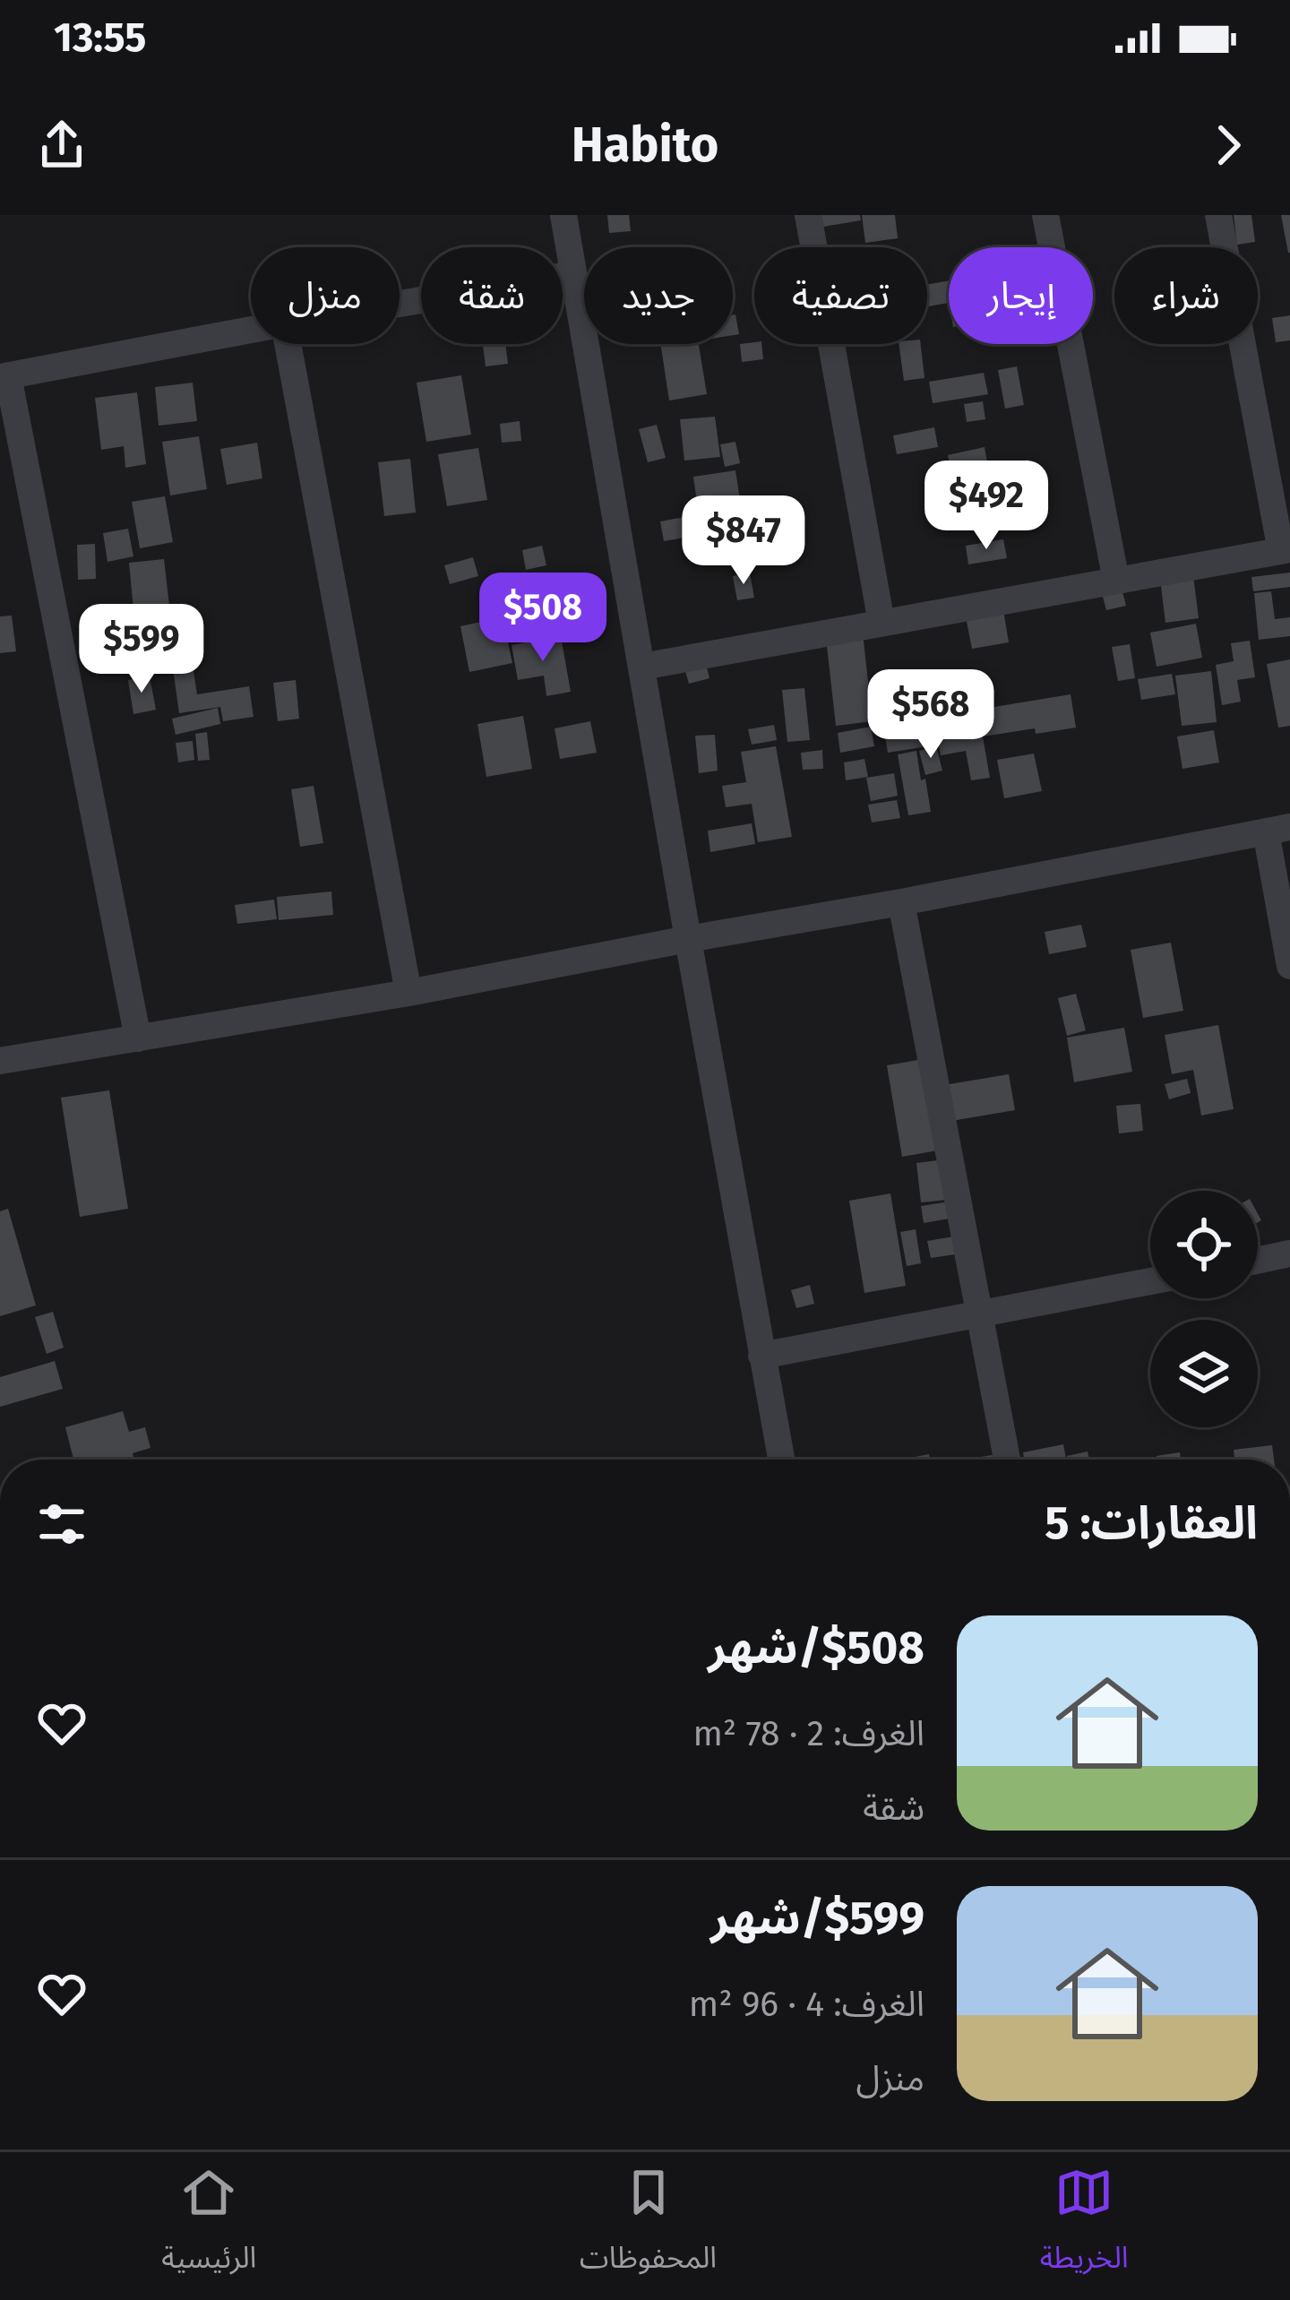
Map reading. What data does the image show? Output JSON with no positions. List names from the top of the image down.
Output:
{
  "page": {
    "status": "13:55",
    "header": "Habito",
    "chip": [
      "شراء",
      "إيجار",
      "تصفية",
      "جديد",
      "شقة",
      "منزل"
    ],
    "price": [
      "$492",
      "$847",
      "$508",
      "$599",
      "$568"
    ],
    "heading": "العقارات: 5",
    "list": [
      {
        "name": "$508/شهر",
        "note": "الغرف: 2 · 78 m² · شقة"
      },
      {
        "name": "$599/شهر",
        "note": "الغرف: 4 · 96 m² · منزل"
      }
    ],
    "tabs": ["الخريطة", "المحفوظات", "الرئيسية"]
  }
}
